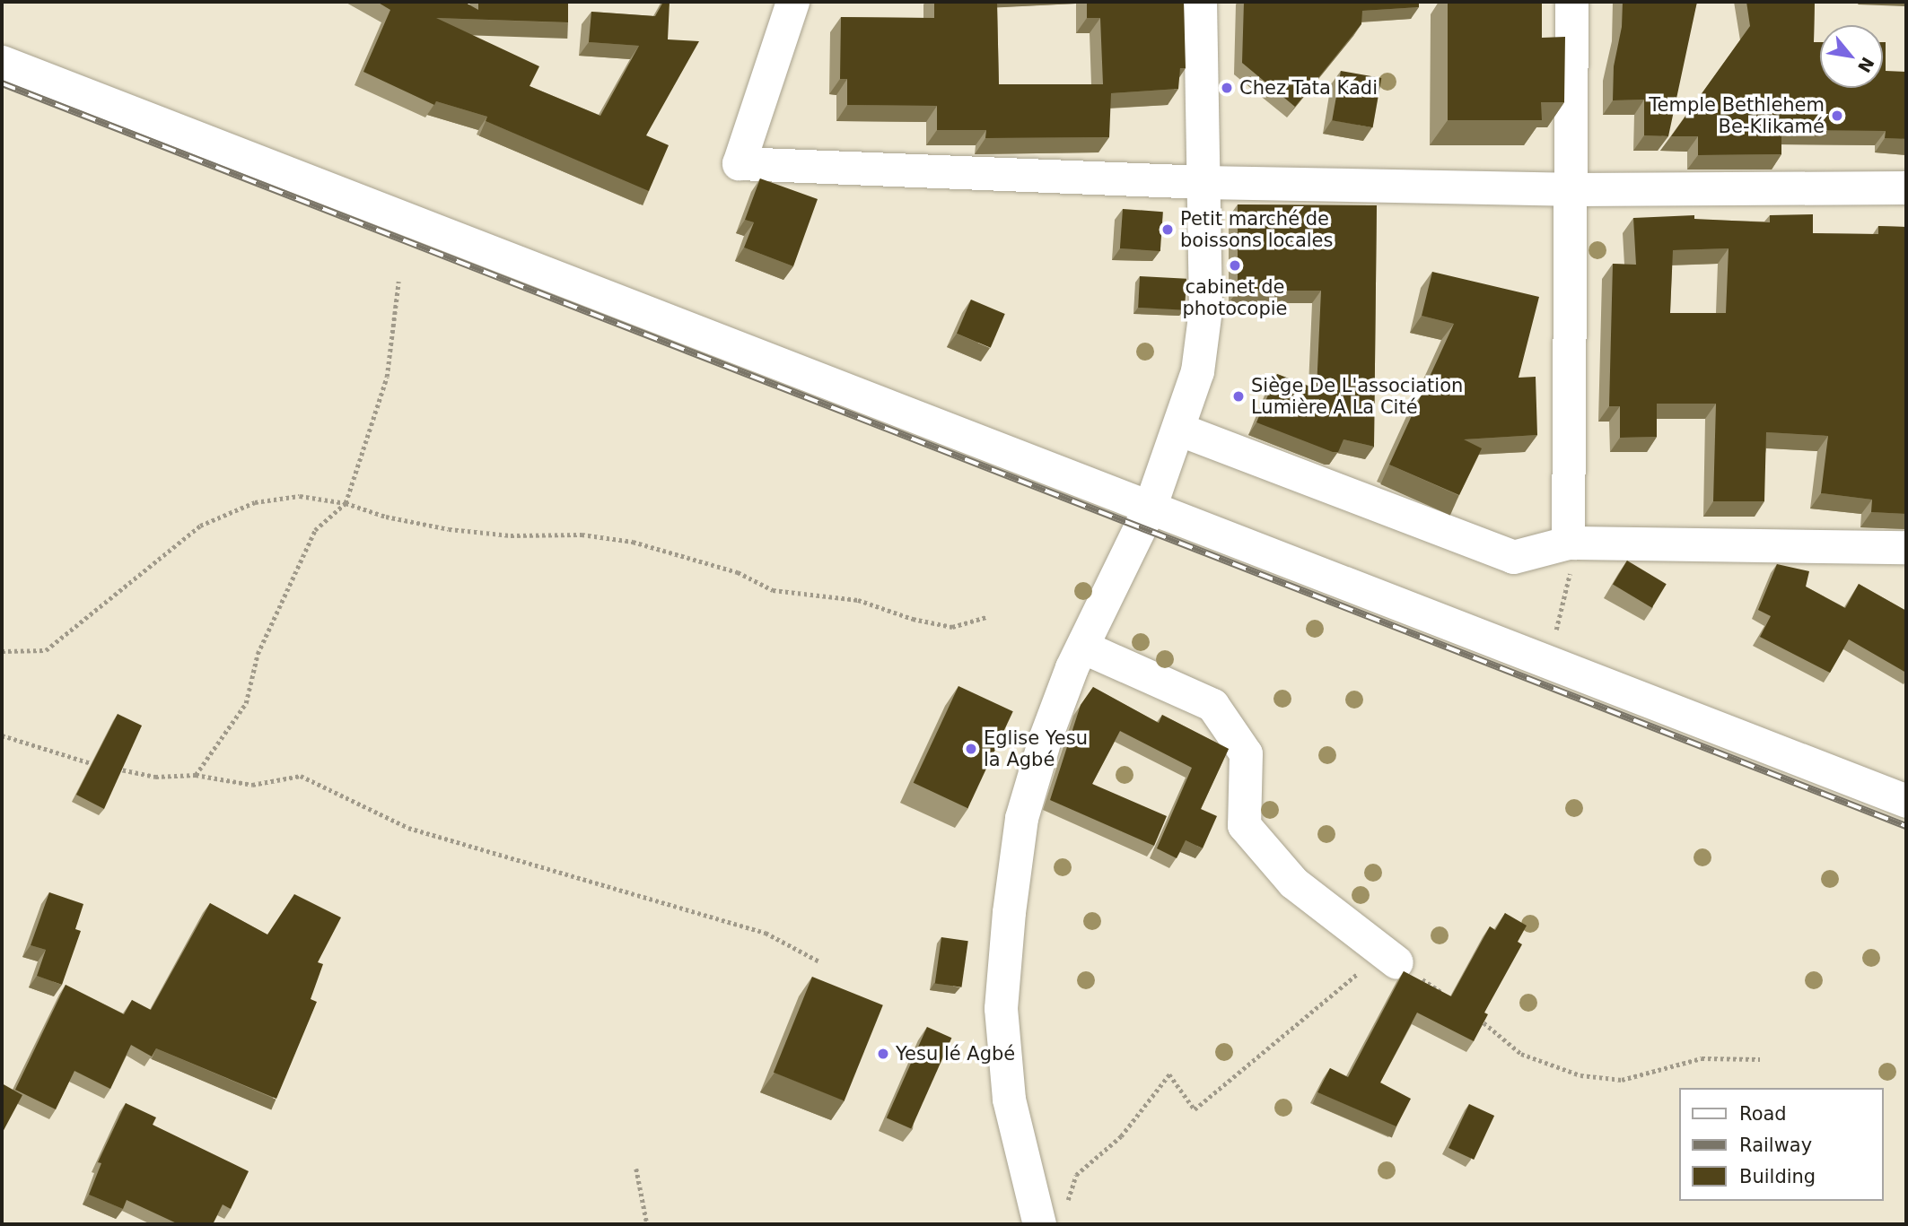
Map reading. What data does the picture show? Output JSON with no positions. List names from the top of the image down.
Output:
{
  "places": [
    "Chez Tata Kadi",
    "Temple Bethlehem Be-Klikamé",
    "Petit marché de boissons locales",
    "cabinet de photocopie",
    "Siège De L'association Lumière A La Cité",
    "Eglise Yesu la Agbé",
    "Yesu lé Agbé"
  ],
  "legend": ["Road", "Railway", "Building"],
  "north": "bottom right"
}
